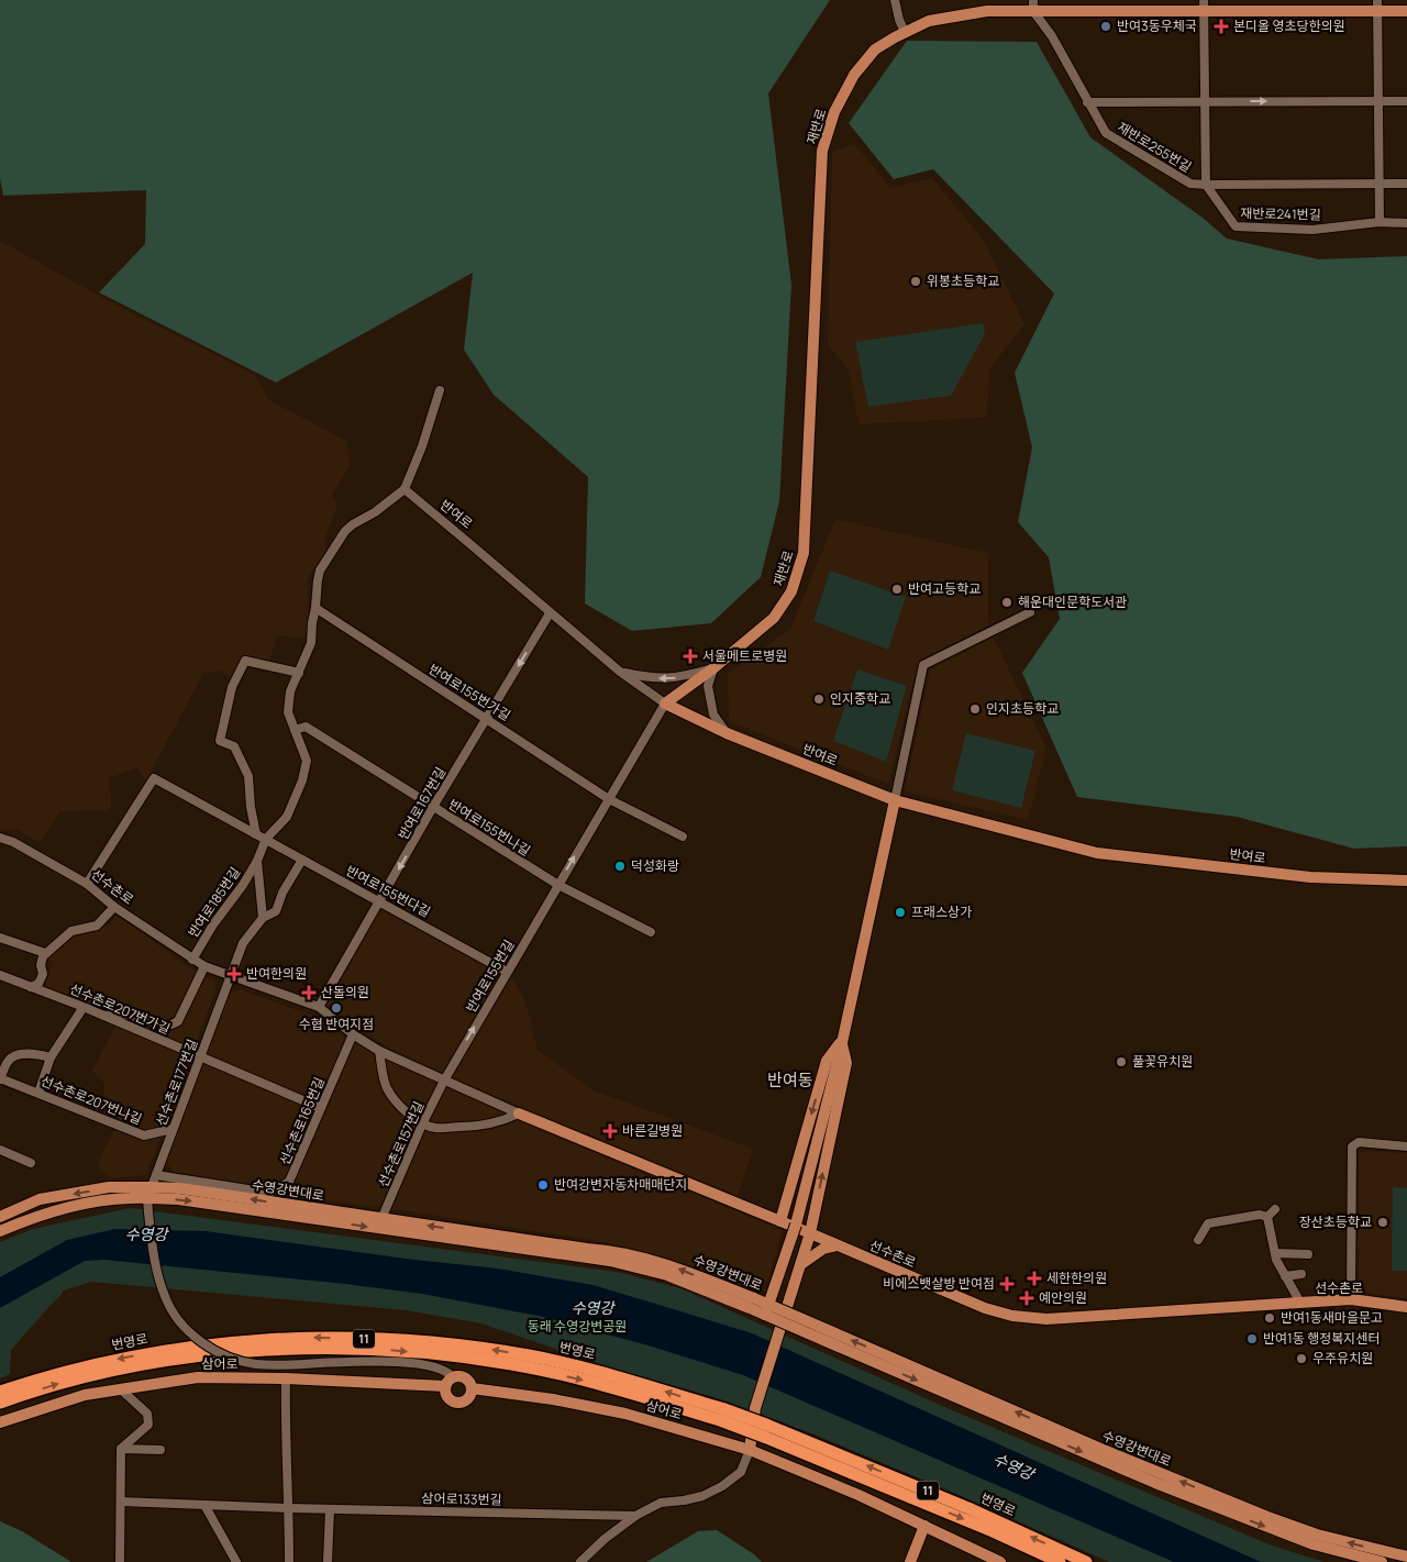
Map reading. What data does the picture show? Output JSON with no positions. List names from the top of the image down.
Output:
{
  "streets": {
    "highway": ["11", "번영로"],
    "main road": [
      "재반로",
      "반여로",
      "선수촌로",
      "수영강변대로",
      "삼어로"
    ],
    "street": [
      "재반로255번길",
      "재반로241번길",
      "반여로155번가길",
      "반여로167번길",
      "반여로155번나길",
      "반여로155번다길",
      "반여로185번길",
      "반여로155번길",
      "선수촌로207번가길",
      "선수촌로177번길",
      "선수촌로207번나길",
      "선수촌로165번길",
      "선수촌로157번길",
      "삼어로133번길"
    ]
  },
  "crossings": [
    ["재반로", "재반로255번길"],
    ["재반로", "반여로"],
    ["재반로", "반여로155번길"],
    ["재반로255번길", "재반로241번길"],
    ["반여로", "반여로167번길"],
    ["반여로", "반여로185번길"],
    ["반여로", "반여로155번길"],
    ["반여로155번가길", "반여로167번길"],
    ["반여로155번가길", "반여로185번길"],
    ["반여로155번가길", "반여로155번길"],
    ["반여로167번길", "반여로155번나길"],
    ["반여로167번길", "선수촌로"],
    ["반여로167번길", "반여로155번다길"],
    ["반여로155번나길", "반여로185번길"],
    ["반여로155번나길", "반여로155번길"],
    ["선수촌로", "반여로155번다길"],
    ["선수촌로", "반여로185번길"],
    ["선수촌로", "반여로155번길"],
    ["선수촌로", "선수촌로177번길"],
    ["선수촌로", "선수촌로165번길"],
    ["선수촌로", "선수촌로157번길"],
    ["반여로155번다길", "반여로185번길"],
    ["반여로155번다길", "반여로155번길"],
    ["반여로155번길", "선수촌로157번길"],
    ["선수촌로207번가길", "선수촌로177번길"],
    ["선수촌로207번가길", "선수촌로165번길"],
    ["선수촌로177번길", "선수촌로207번나길"],
    ["선수촌로177번길", "선수촌로165번길"],
    ["선수촌로177번길", "수영강변대로"],
    ["선수촌로157번길", "수영강변대로"]
  ],
  "one_way": ["반여로167번길", "반여로155번길"],
  "districts": ["반여동"],
  "water": ["수영강"],
  "parks": ["동래 수영강변공원"],
  "places": {
    "other": [
      "반여3동우체국",
      "위봉초등학교",
      "반여고등학교",
      "해운대인문학도서관",
      "인지중학교",
      "인지초등학교",
      "덕성화랑",
      "프래스상가",
      "수협 반여지점",
      "풀꽃유치원",
      "반여강변자동차매매단지",
      "장산초등학교",
      "반여1동새마을문고",
      "반여1동 행정복지센터",
      "우주유치원"
    ],
    "health": [
      "본디올 영초당한의원",
      "서울메트로병원",
      "반여한의원",
      "산돌의원",
      "바른길병원",
      "세한한의원",
      "비에스뱃살방 반여점",
      "예안의원"
    ]
  }
}
